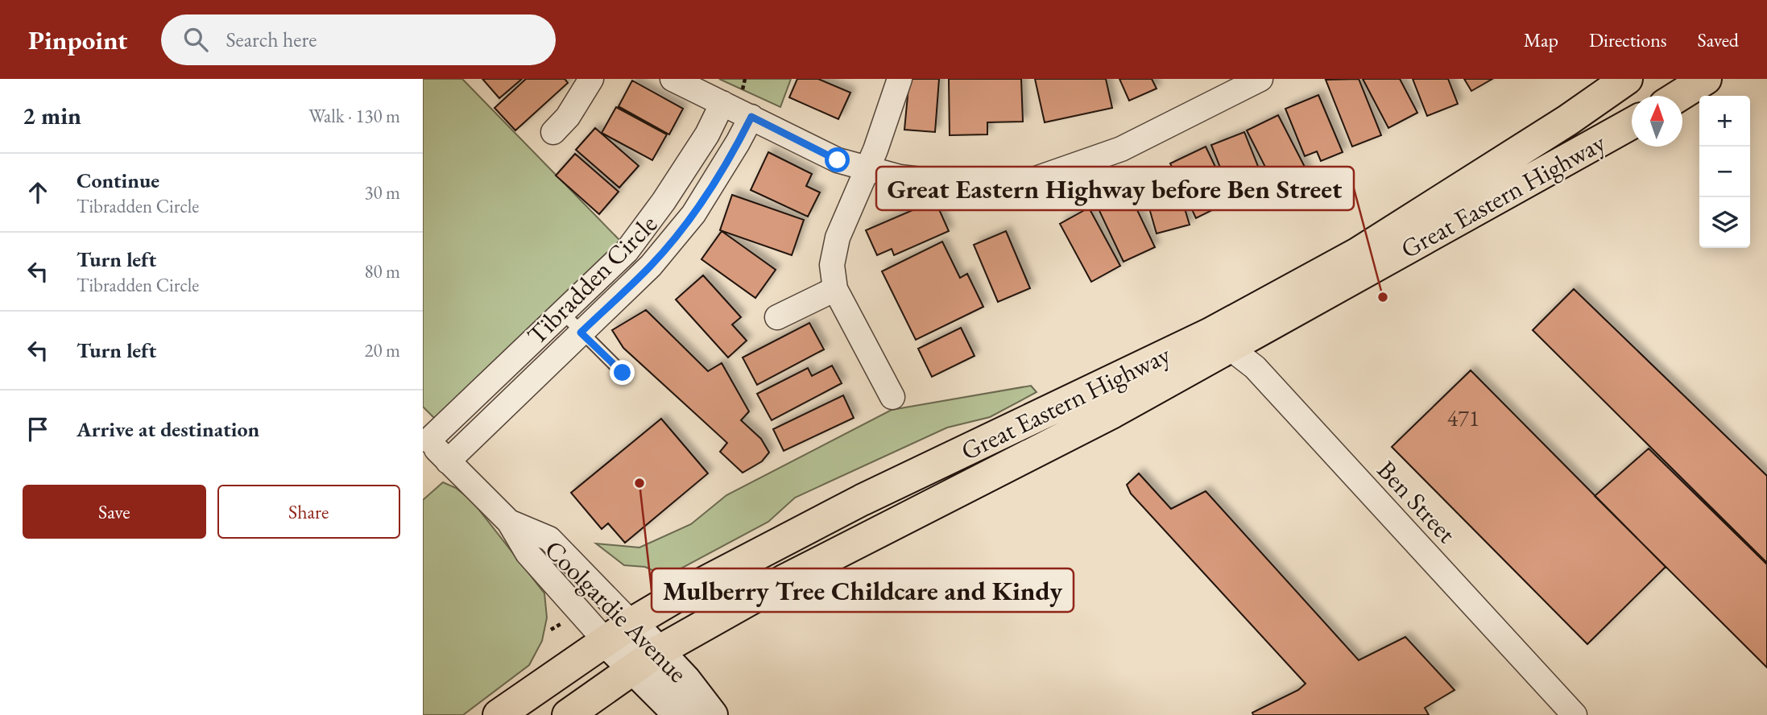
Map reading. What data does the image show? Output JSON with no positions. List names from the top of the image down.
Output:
{
  "streets": {
    "highway": ["Great Eastern Highway"],
    "street": ["Tibradden Circle", "Ben Street", "Coolgardie Avenue"]
  },
  "crossings": [
    ["Great Eastern Highway", "Ben Street"],
    ["Great Eastern Highway", "Coolgardie Avenue"],
    ["Tibradden Circle", "Coolgardie Avenue"]
  ],
  "places": ["Great Eastern Highway before Ben Street", "Mulberry Tree Childcare and Kindy"],
  "house_numbers": ["471"],
  "north": "top",
  "page": {
    "header": "Pinpoint",
    "search": "Search here",
    "nav": ["Map", "Directions", "Saved"],
    "heading": ["2 min", "Walk · 130 m"],
    "map_buttons": ["+", "−"],
    "list": [
      ["Continue", "Tibradden Circle", "30 m"],
      ["Turn left", "Tibradden Circle", "80 m"],
      ["Turn left", "20 m"],
      "Arrive at destination"
    ],
    "buttons": ["Save", "Share"]
  }
}
